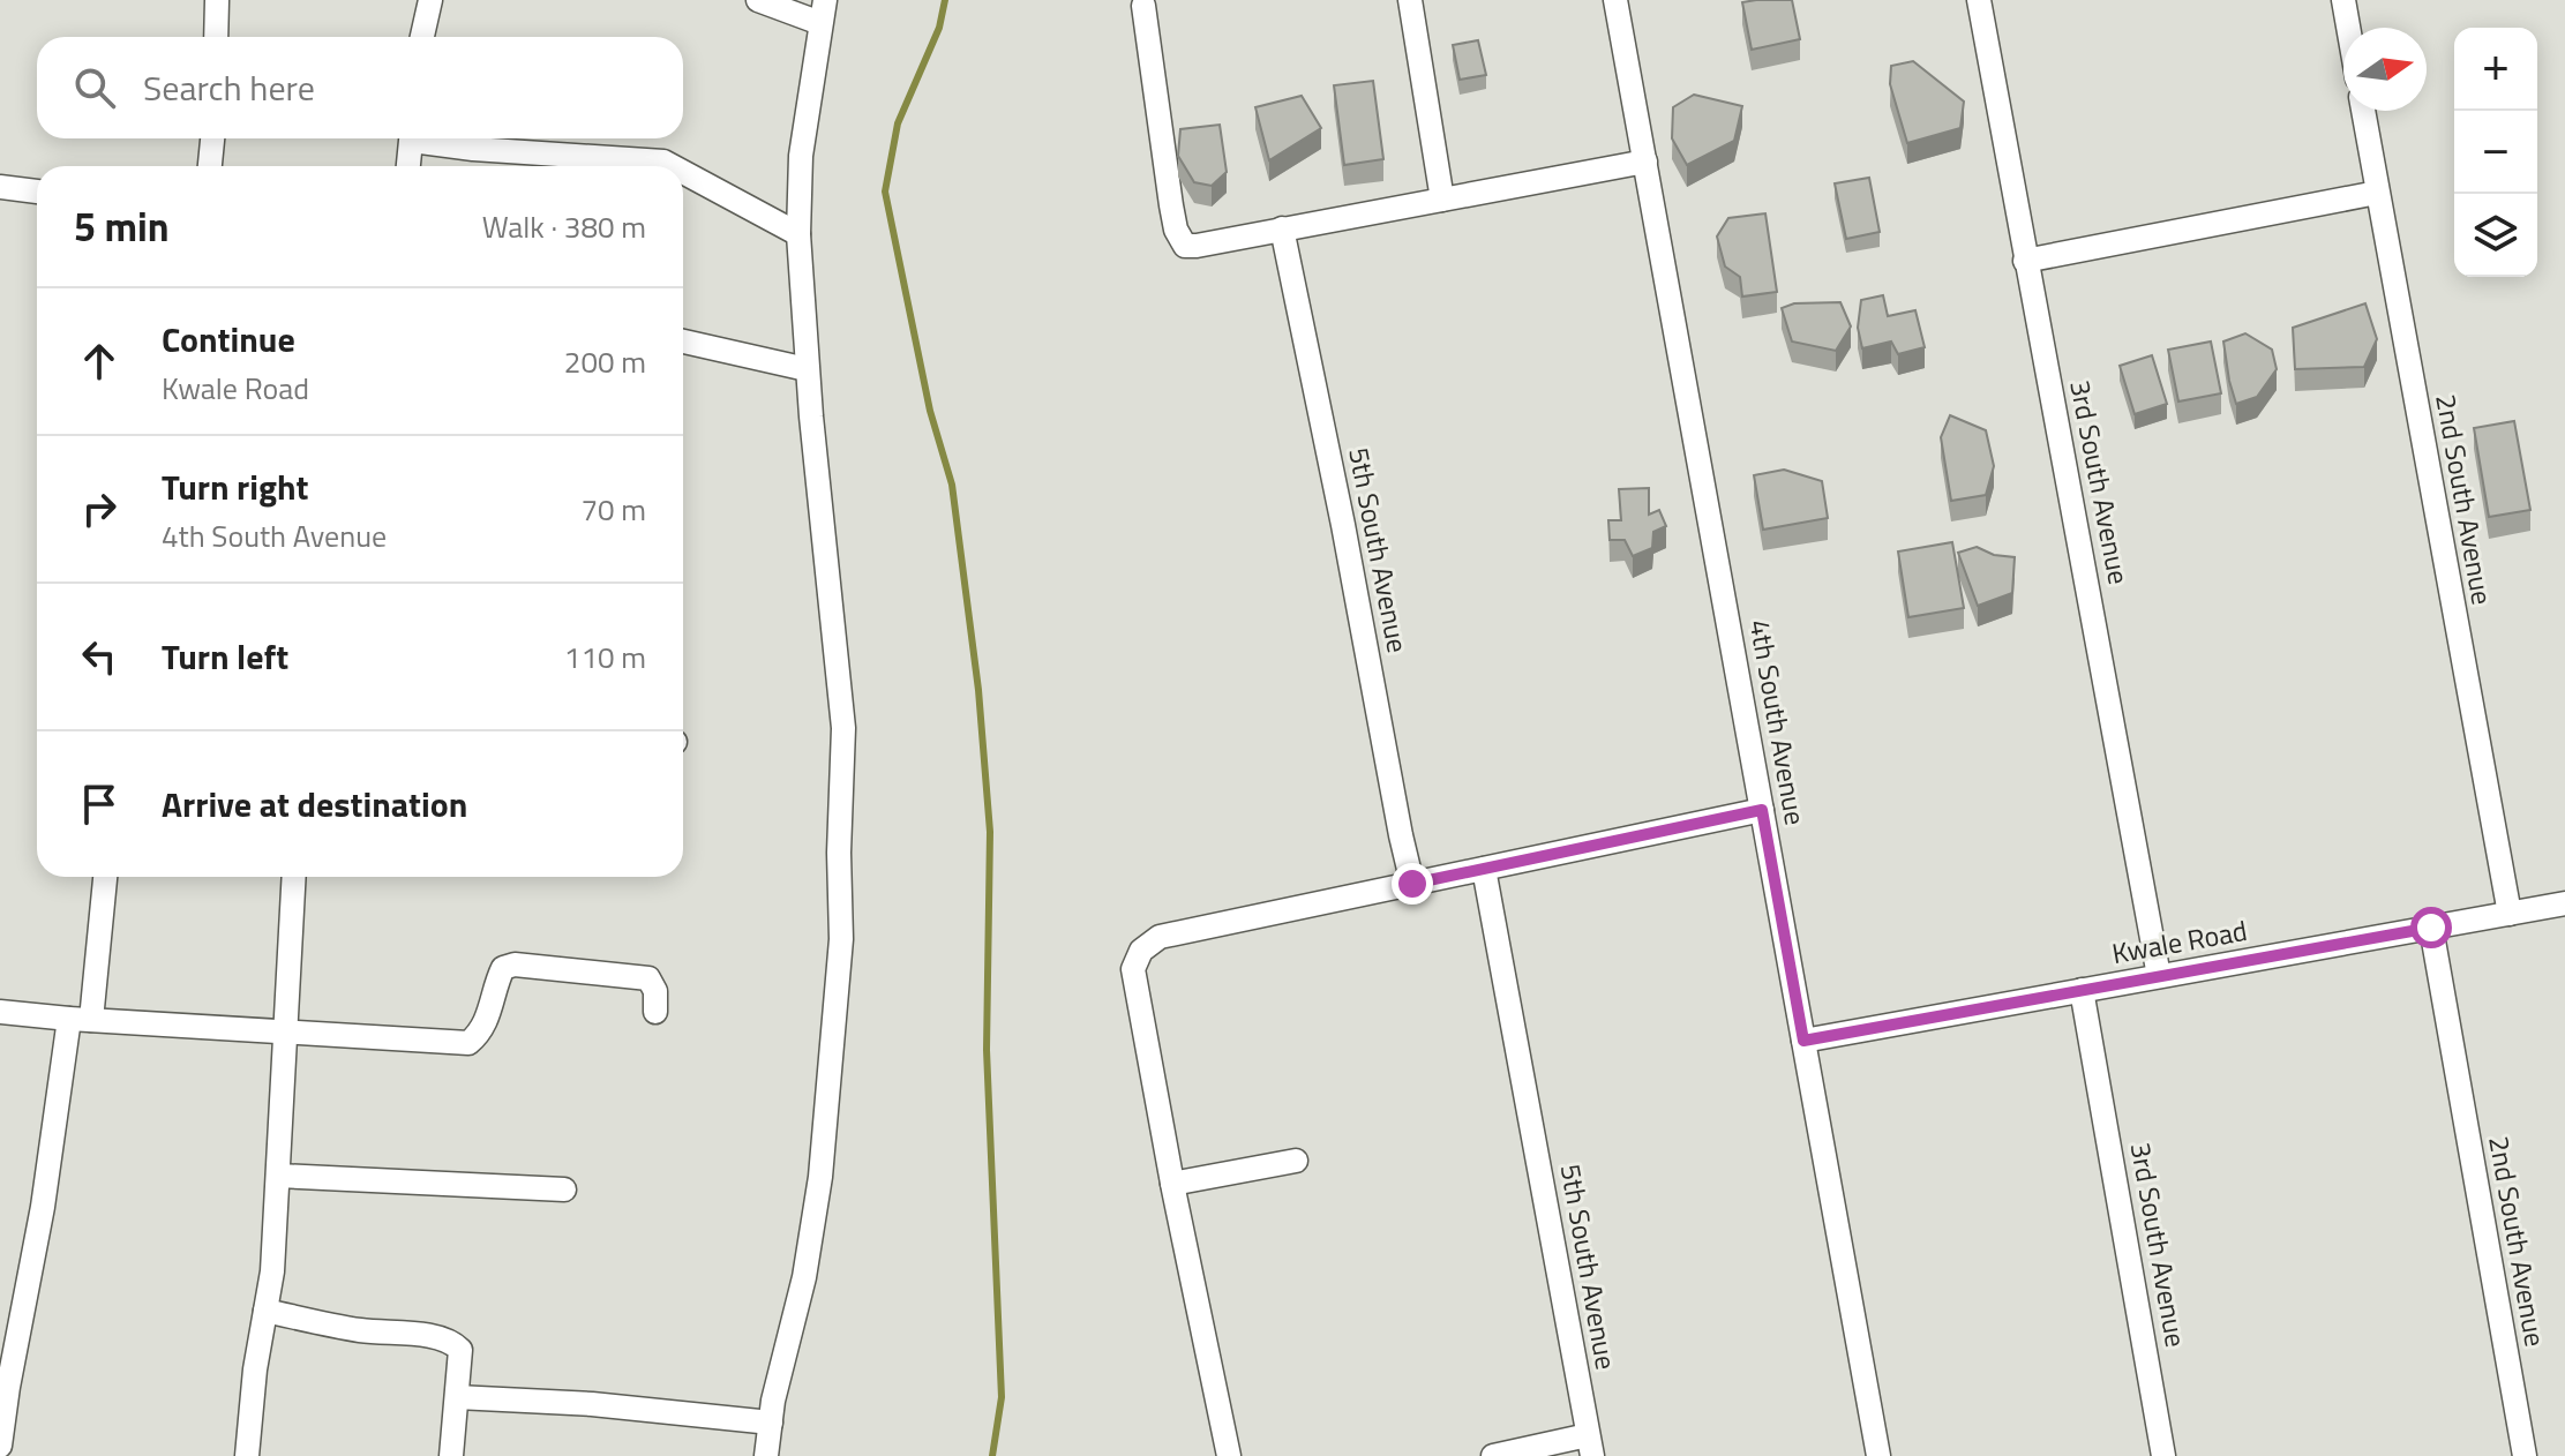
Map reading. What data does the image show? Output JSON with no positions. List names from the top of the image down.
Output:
{
  "streets": {
    "street": [
      "3rd South Avenue",
      "2nd South Avenue",
      "5th South Avenue",
      "4th South Avenue",
      "Kwale Road"
    ]
  },
  "crossings": [
    ["3rd South Avenue", "Kwale Road"],
    ["2nd South Avenue", "Kwale Road"],
    ["4th South Avenue", "Kwale Road"]
  ],
  "north": "right",
  "page": {
    "map_buttons": ["+", "−"],
    "search": "Search here",
    "heading": ["5 min", "Walk · 380 m"],
    "list": [
      ["Continue", "Kwale Road", "200 m"],
      ["Turn right", "4th South Avenue", "70 m"],
      ["Turn left", "110 m"],
      "Arrive at destination"
    ]
  }
}
